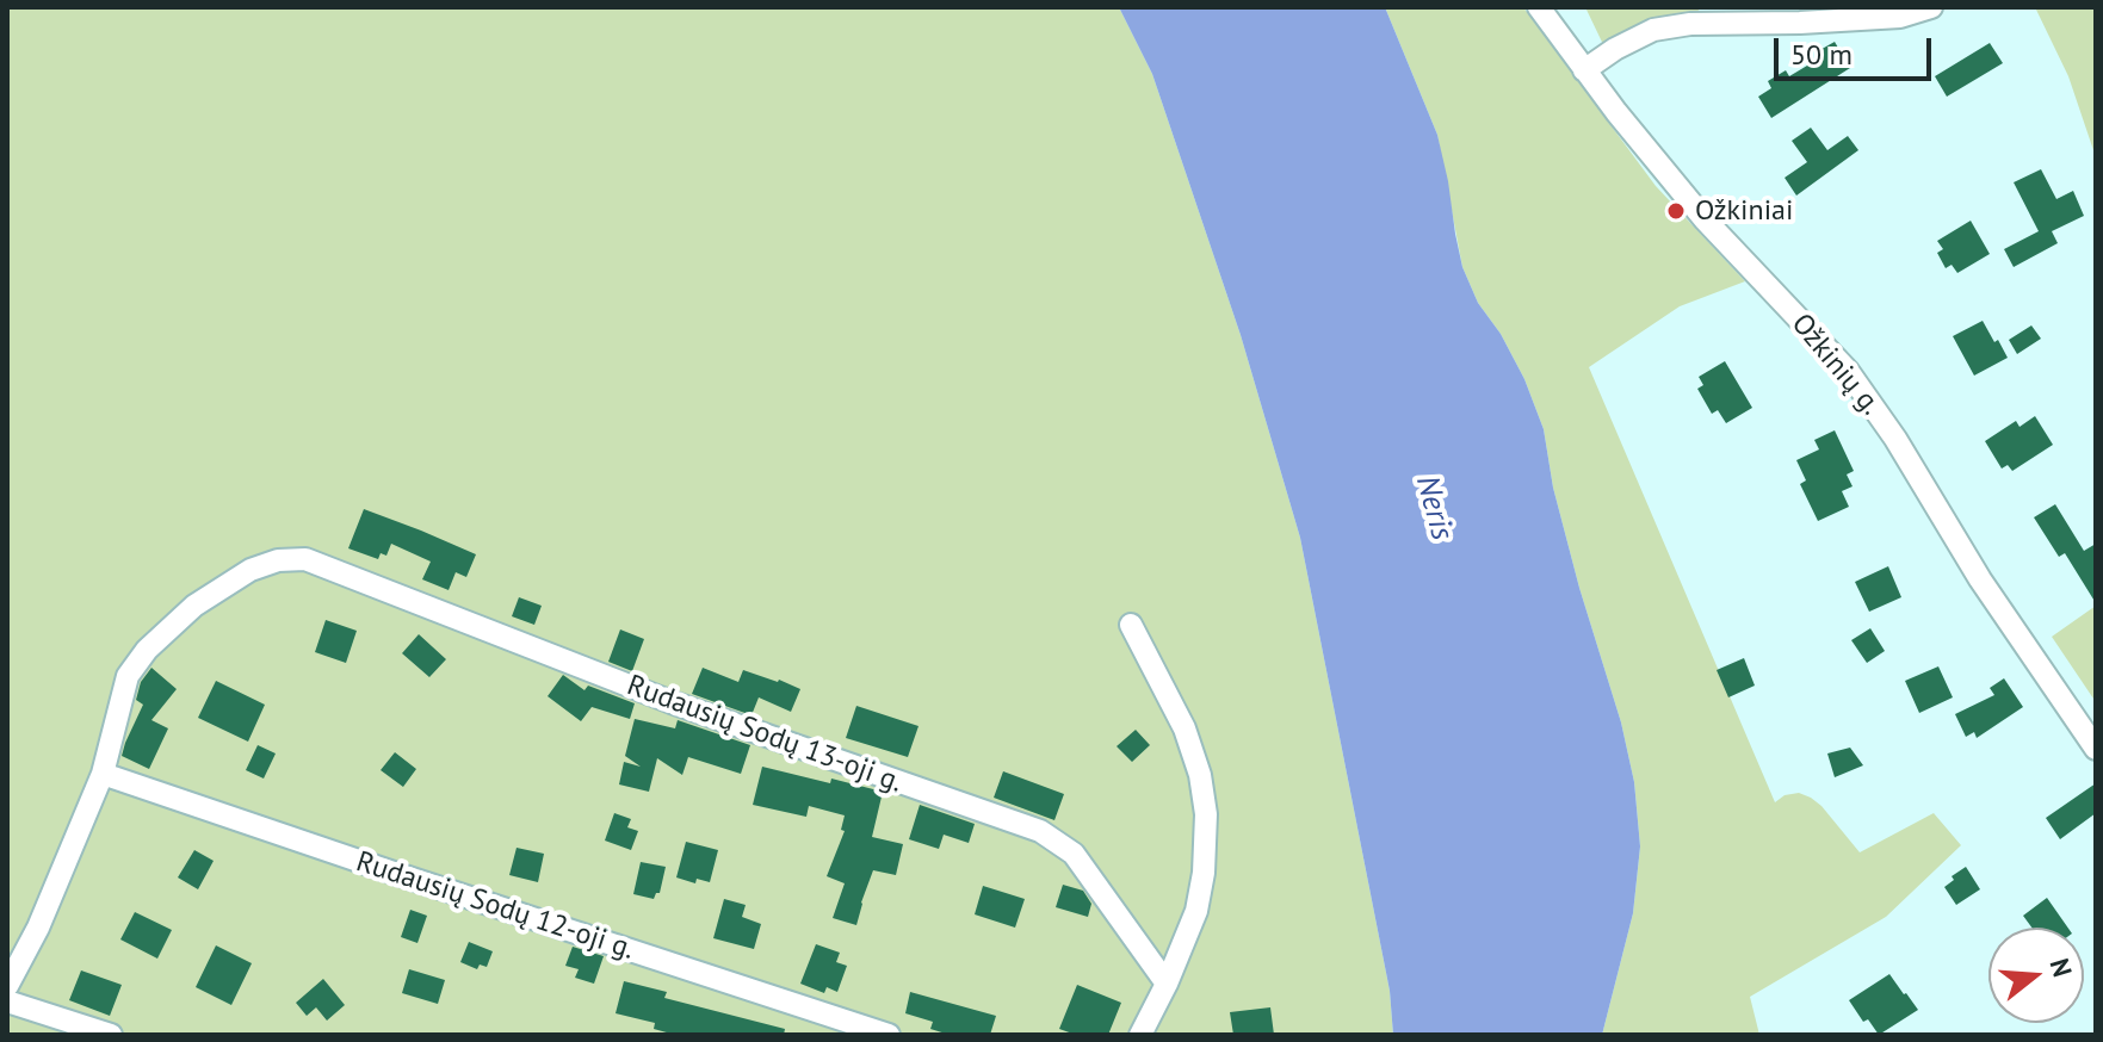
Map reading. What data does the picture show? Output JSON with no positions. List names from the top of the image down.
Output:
{
  "streets": {
    "street": ["Ožkinių g.", "Rudausių Sodų 13-oji g.", "Rudausių Sodų 12-oji g."]
  },
  "crossings": [
    ["Rudausių Sodų 13-oji g.", "Rudausių Sodų 12-oji g."]
  ],
  "water": ["Neris"],
  "places": ["Ožkiniai"],
  "scale_bar": "50 m",
  "north": "right"
}
